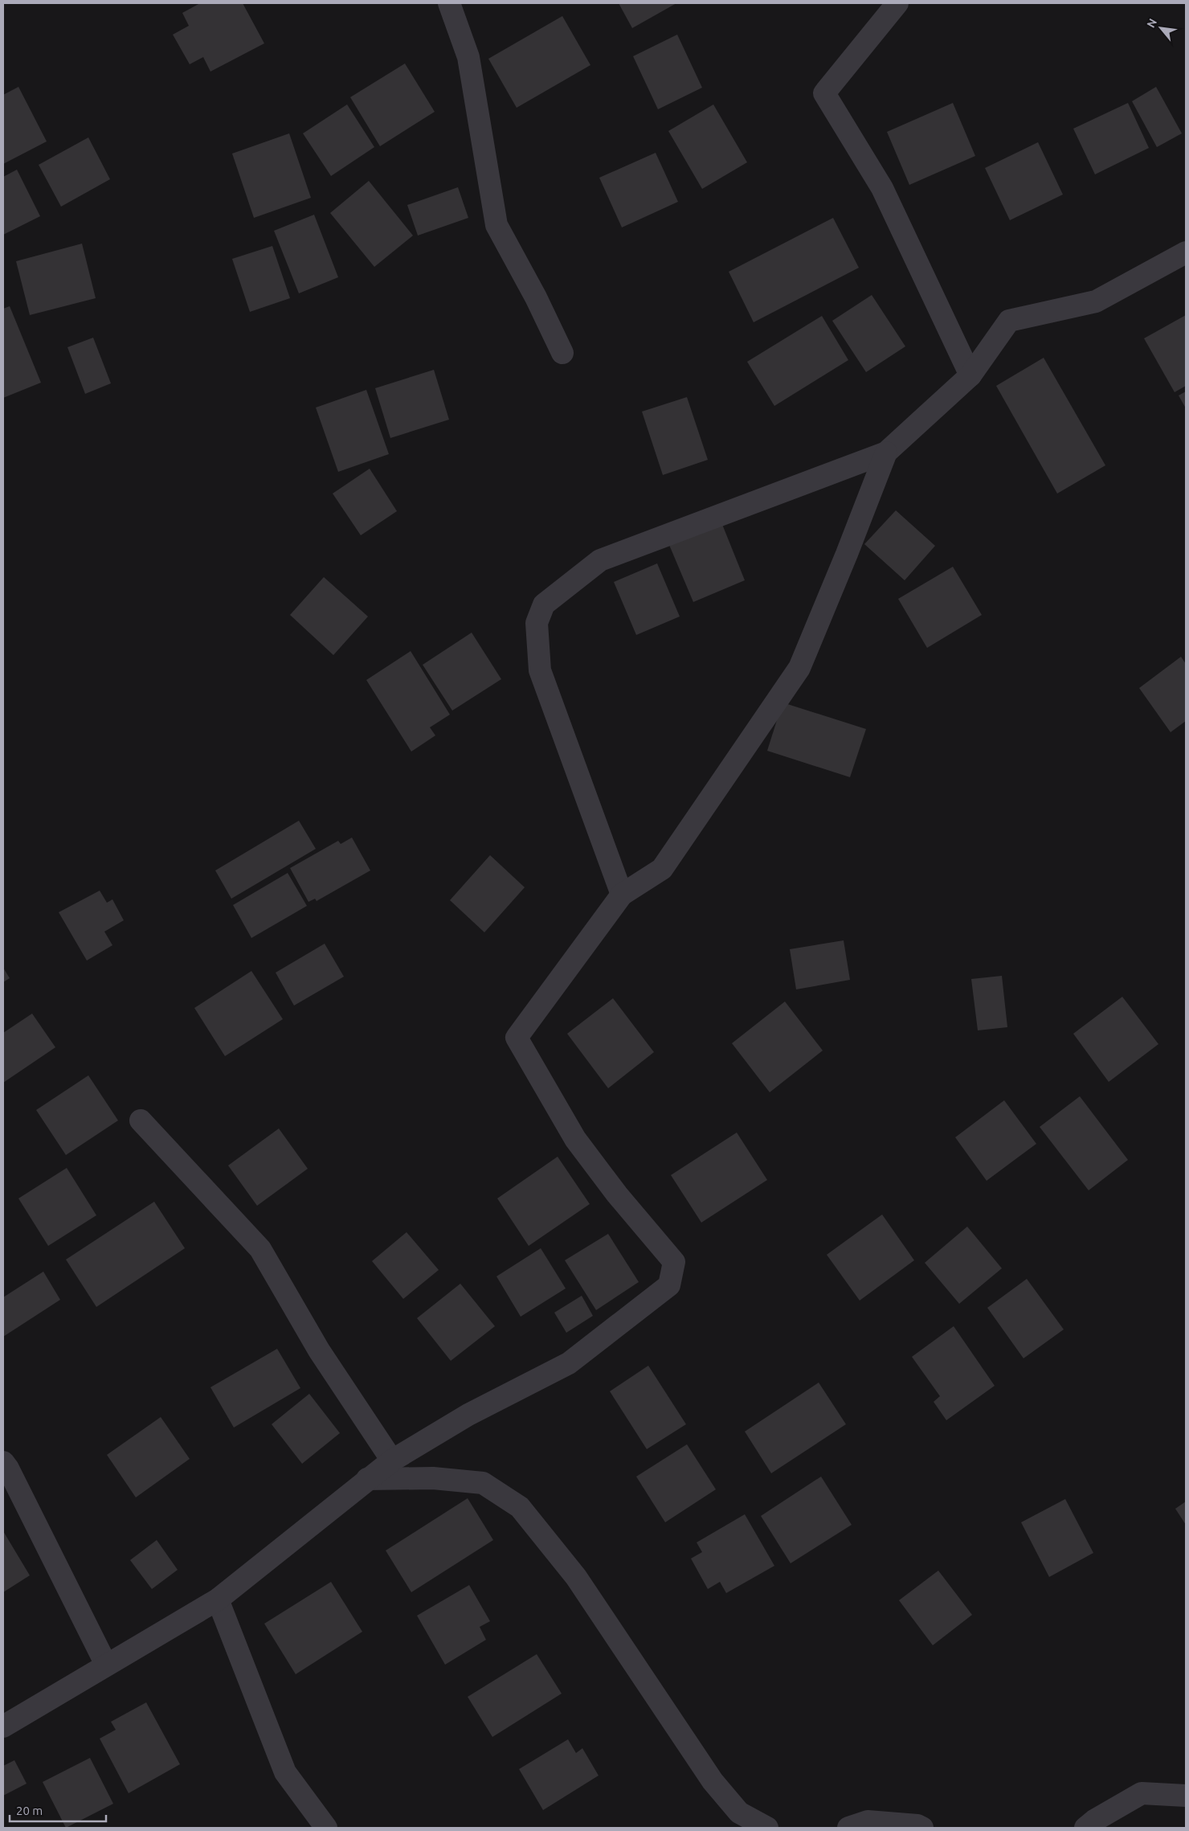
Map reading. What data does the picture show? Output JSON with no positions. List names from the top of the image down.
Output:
{
  "scale_bar": "20 m",
  "north": "top left"
}
